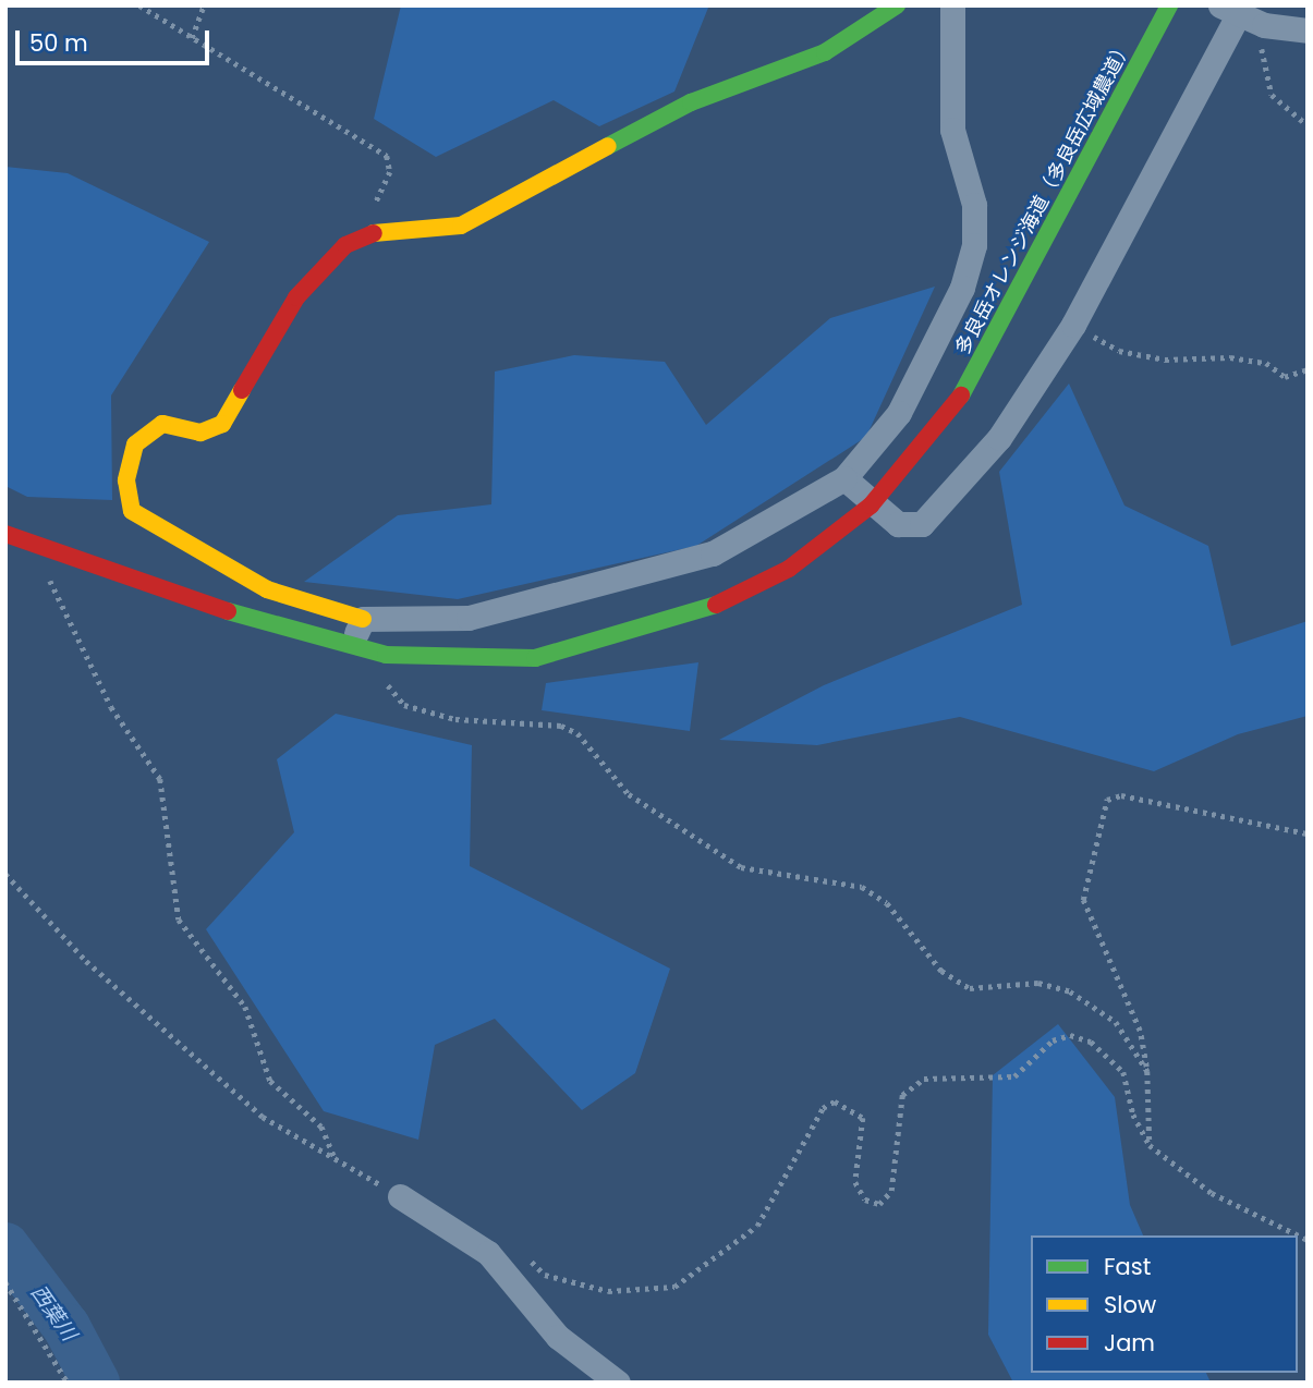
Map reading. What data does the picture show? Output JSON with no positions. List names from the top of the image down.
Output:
{
  "streets": {
    "street": ["多良岳オレンジ海道（多良岳広域農道）"]
  },
  "water": ["西葉川"],
  "legend": ["Fast", "Slow", "Jam"],
  "scale_bar": "50 m"
}
